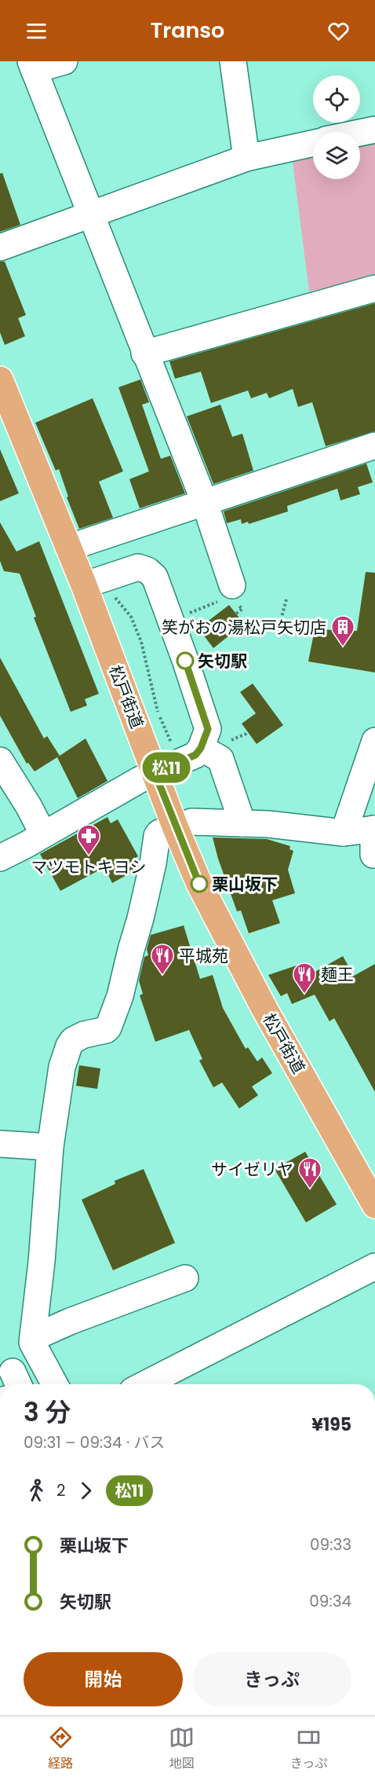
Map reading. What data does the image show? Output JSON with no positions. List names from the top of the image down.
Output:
{
  "streets": {
    "main road": ["松戸街道"]
  },
  "places": {
    "building": ["笑がおの湯松戸矢切店"],
    "other": ["矢切駅", "栗山坂下"],
    "pharmacy": ["マツモトキヨシ"],
    "restaurant": ["平城苑", "麺王", "サイゼリヤ"]
  },
  "lines": ["bus line 松11"],
  "page": {
    "header": "Transo",
    "on_map": "松11",
    "heading": ["3 分", "09:31 – 09:34 · バス", "¥195"],
    "legs": ["2", "松11"],
    "list": [
      {
        "name": "栗山坂下",
        "value": "09:33"
      },
      {
        "name": "矢切駅",
        "value": "09:34"
      }
    ],
    "buttons": ["開始", "きっぷ"],
    "tabs": ["経路", "地図", "きっぷ"]
  }
}
